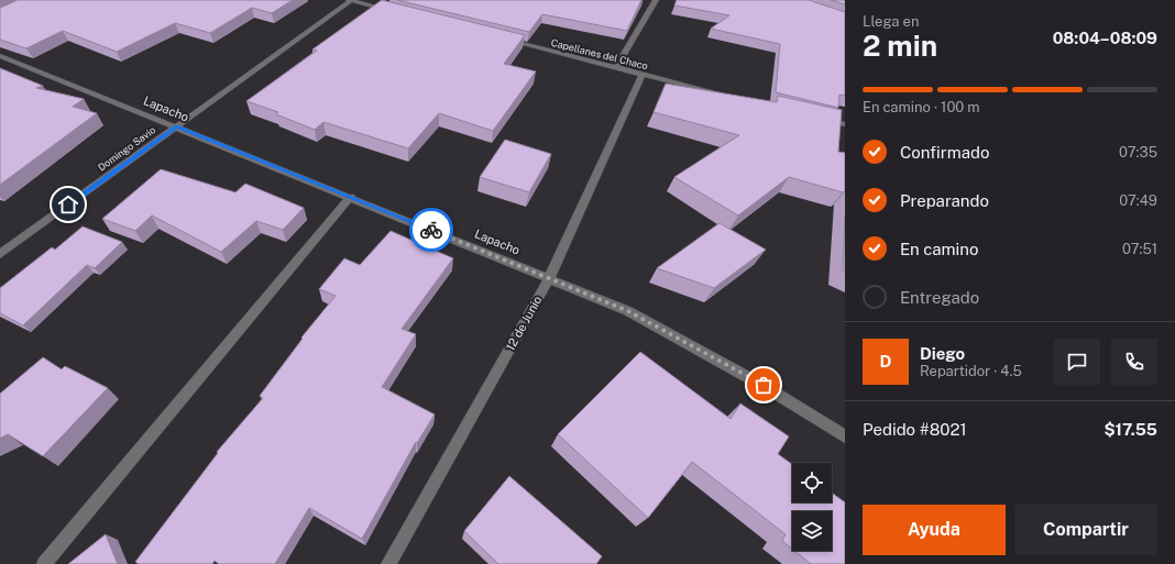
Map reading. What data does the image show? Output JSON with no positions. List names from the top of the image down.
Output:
{
  "streets": {
    "street": [
      "Capellanes del Chaco",
      "Lapacho",
      "Domingo Savio",
      "12 de Junio"
    ]
  },
  "crossings": [
    ["Capellanes del Chaco", "12 de Junio"],
    ["Lapacho", "Domingo Savio"],
    ["Lapacho", "12 de Junio"]
  ],
  "page": {
    "heading": ["2 min", "Llega en", "08:04–08:09"],
    "panel": [
      "Diego",
      "Repartidor · 4.5",
      "Pedido #8021",
      "$17.55"
    ],
    "bar": "En camino · 100 m",
    "list": [
      ["Confirmado", "07:35"],
      ["Preparando", "07:49"],
      ["En camino", "07:51"],
      "Entregado"
    ],
    "round": "D",
    "buttons": ["Ayuda", "Compartir"]
  }
}
